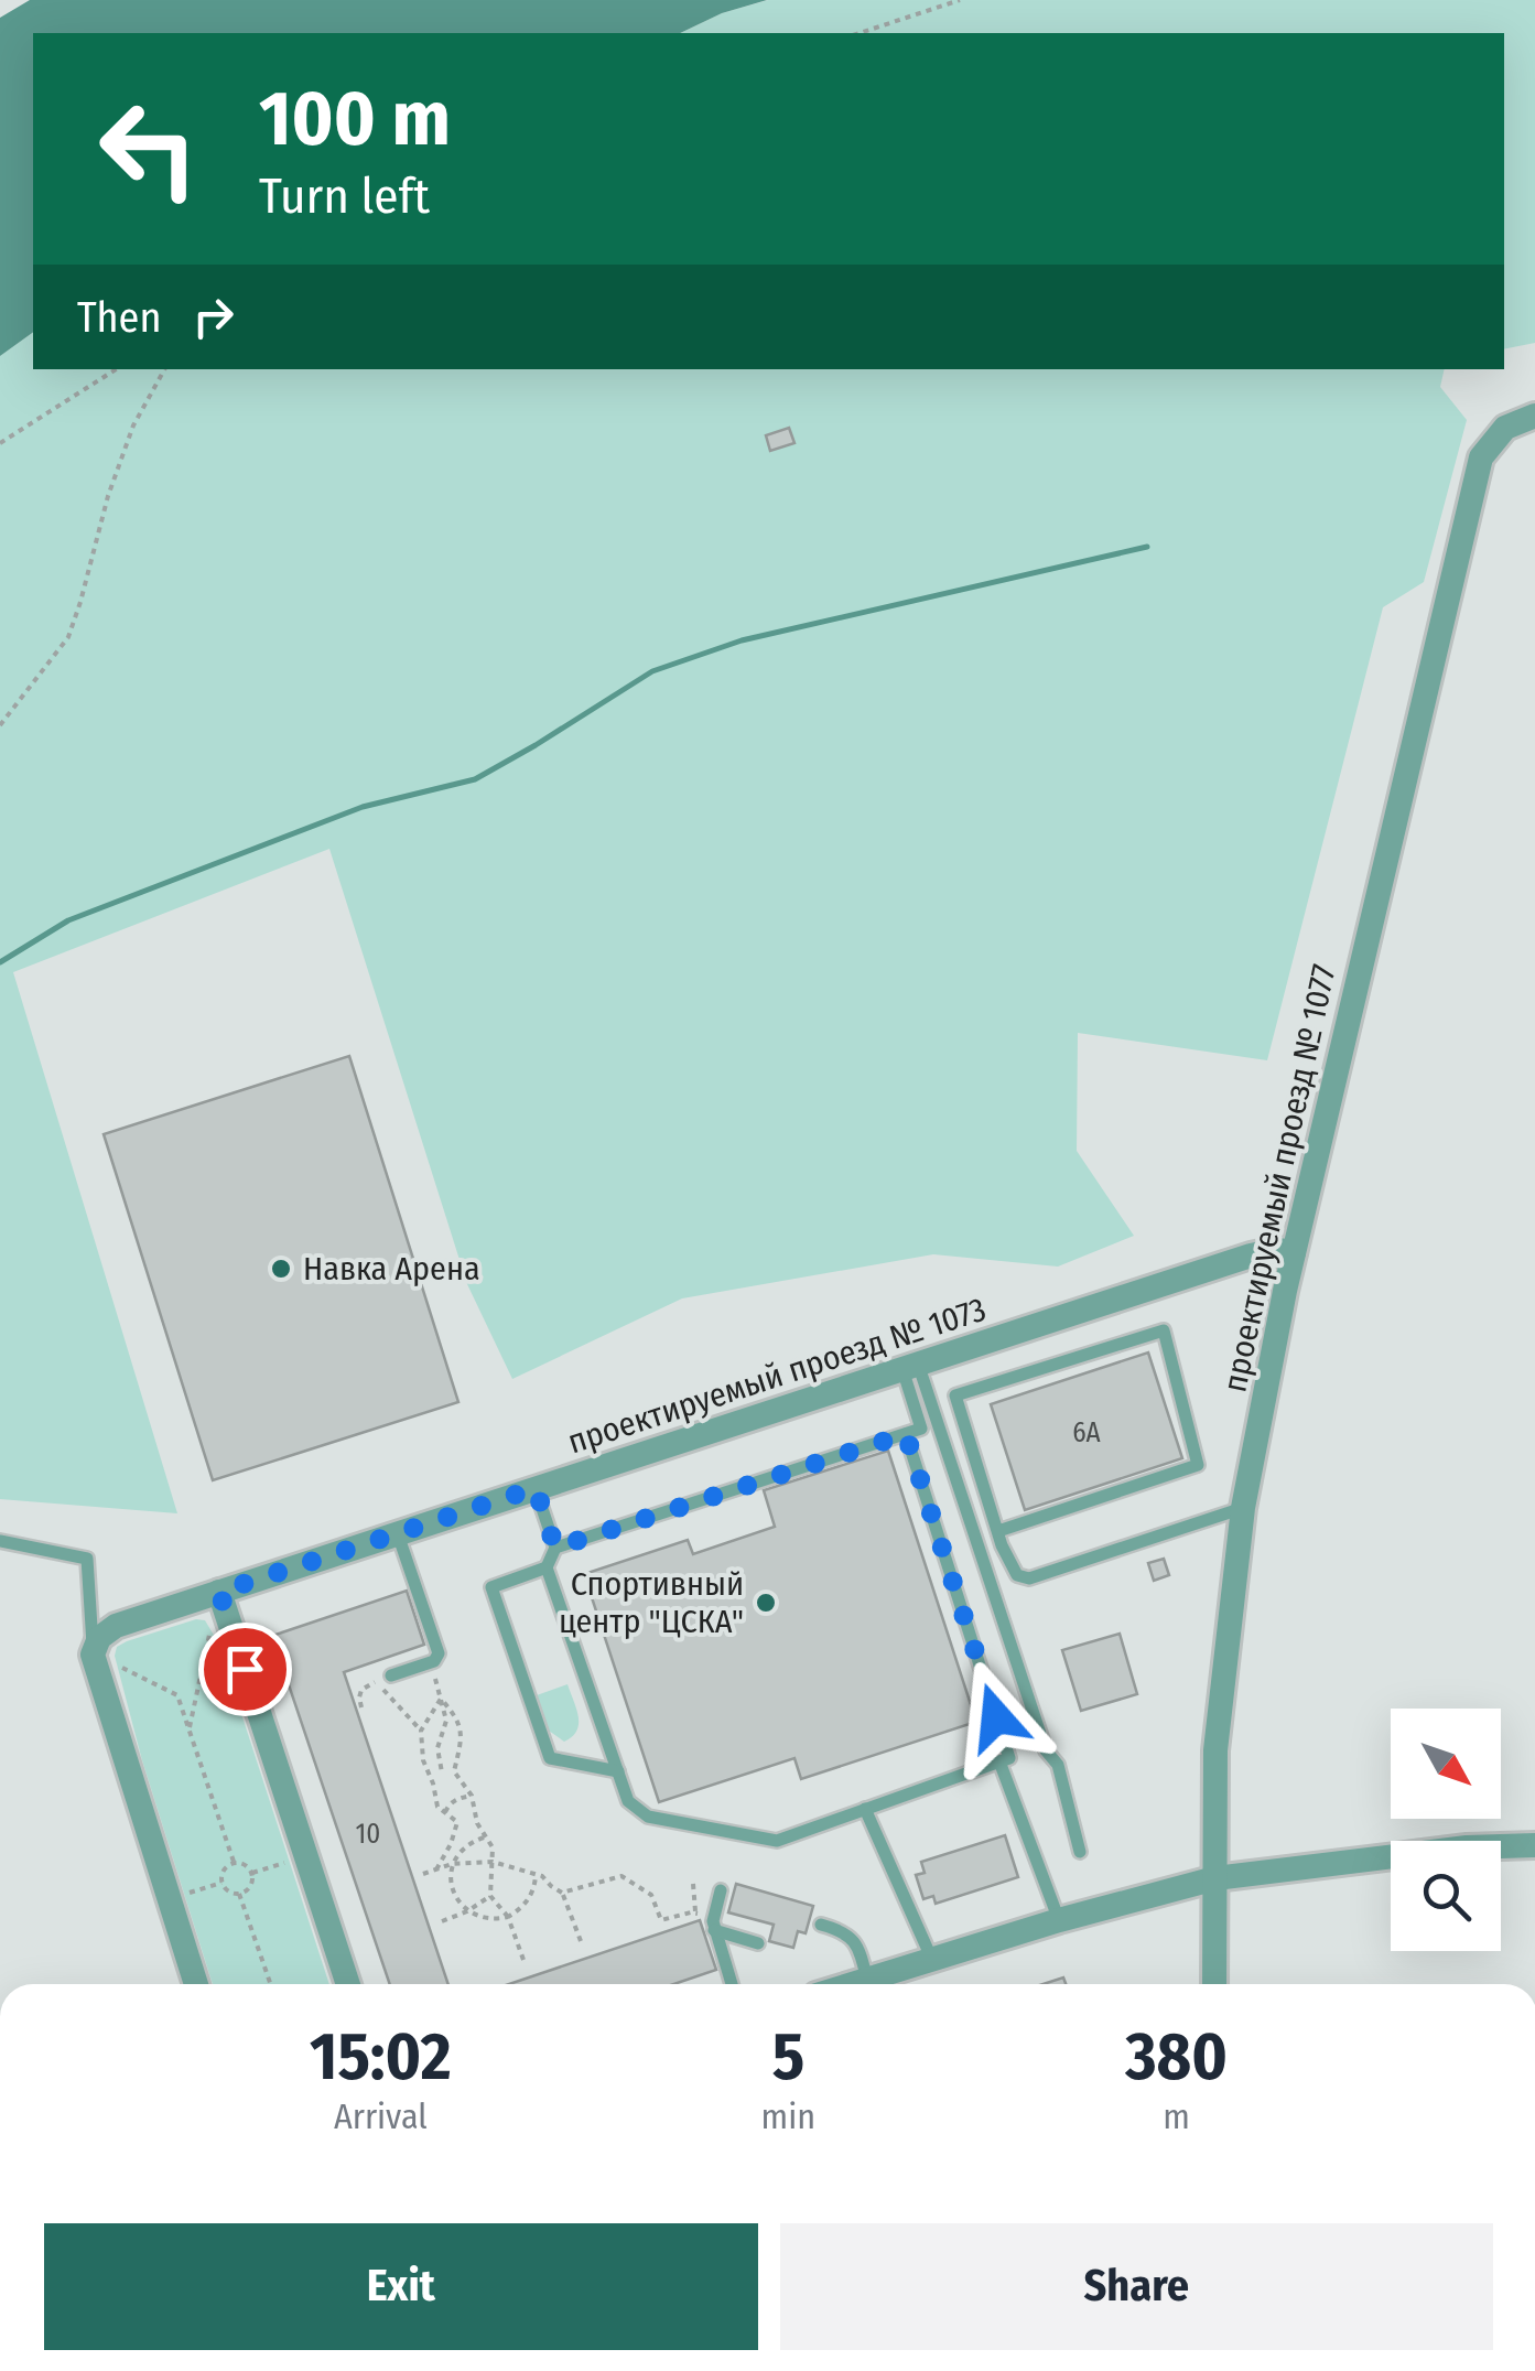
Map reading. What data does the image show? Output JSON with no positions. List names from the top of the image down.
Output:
{
  "streets": {
    "street": ["проектируемый проезд № 1077", "проектируемый проезд № 1073"]
  },
  "crossings": [
    ["проектируемый проезд № 1077", "проектируемый проезд № 1073"]
  ],
  "places": ["Навка Арена", "Спортивный центр \"ЦСКА\""],
  "house_numbers": ["6А", "10"],
  "north": "bottom right",
  "page": {
    "turn": ["100 m", "Turn left"],
    "then": "Then",
    "eta": [
      "15:02",
      "Arrival",
      "5",
      "min",
      "380",
      "m"
    ],
    "buttons": ["Exit", "Share"]
  }
}
